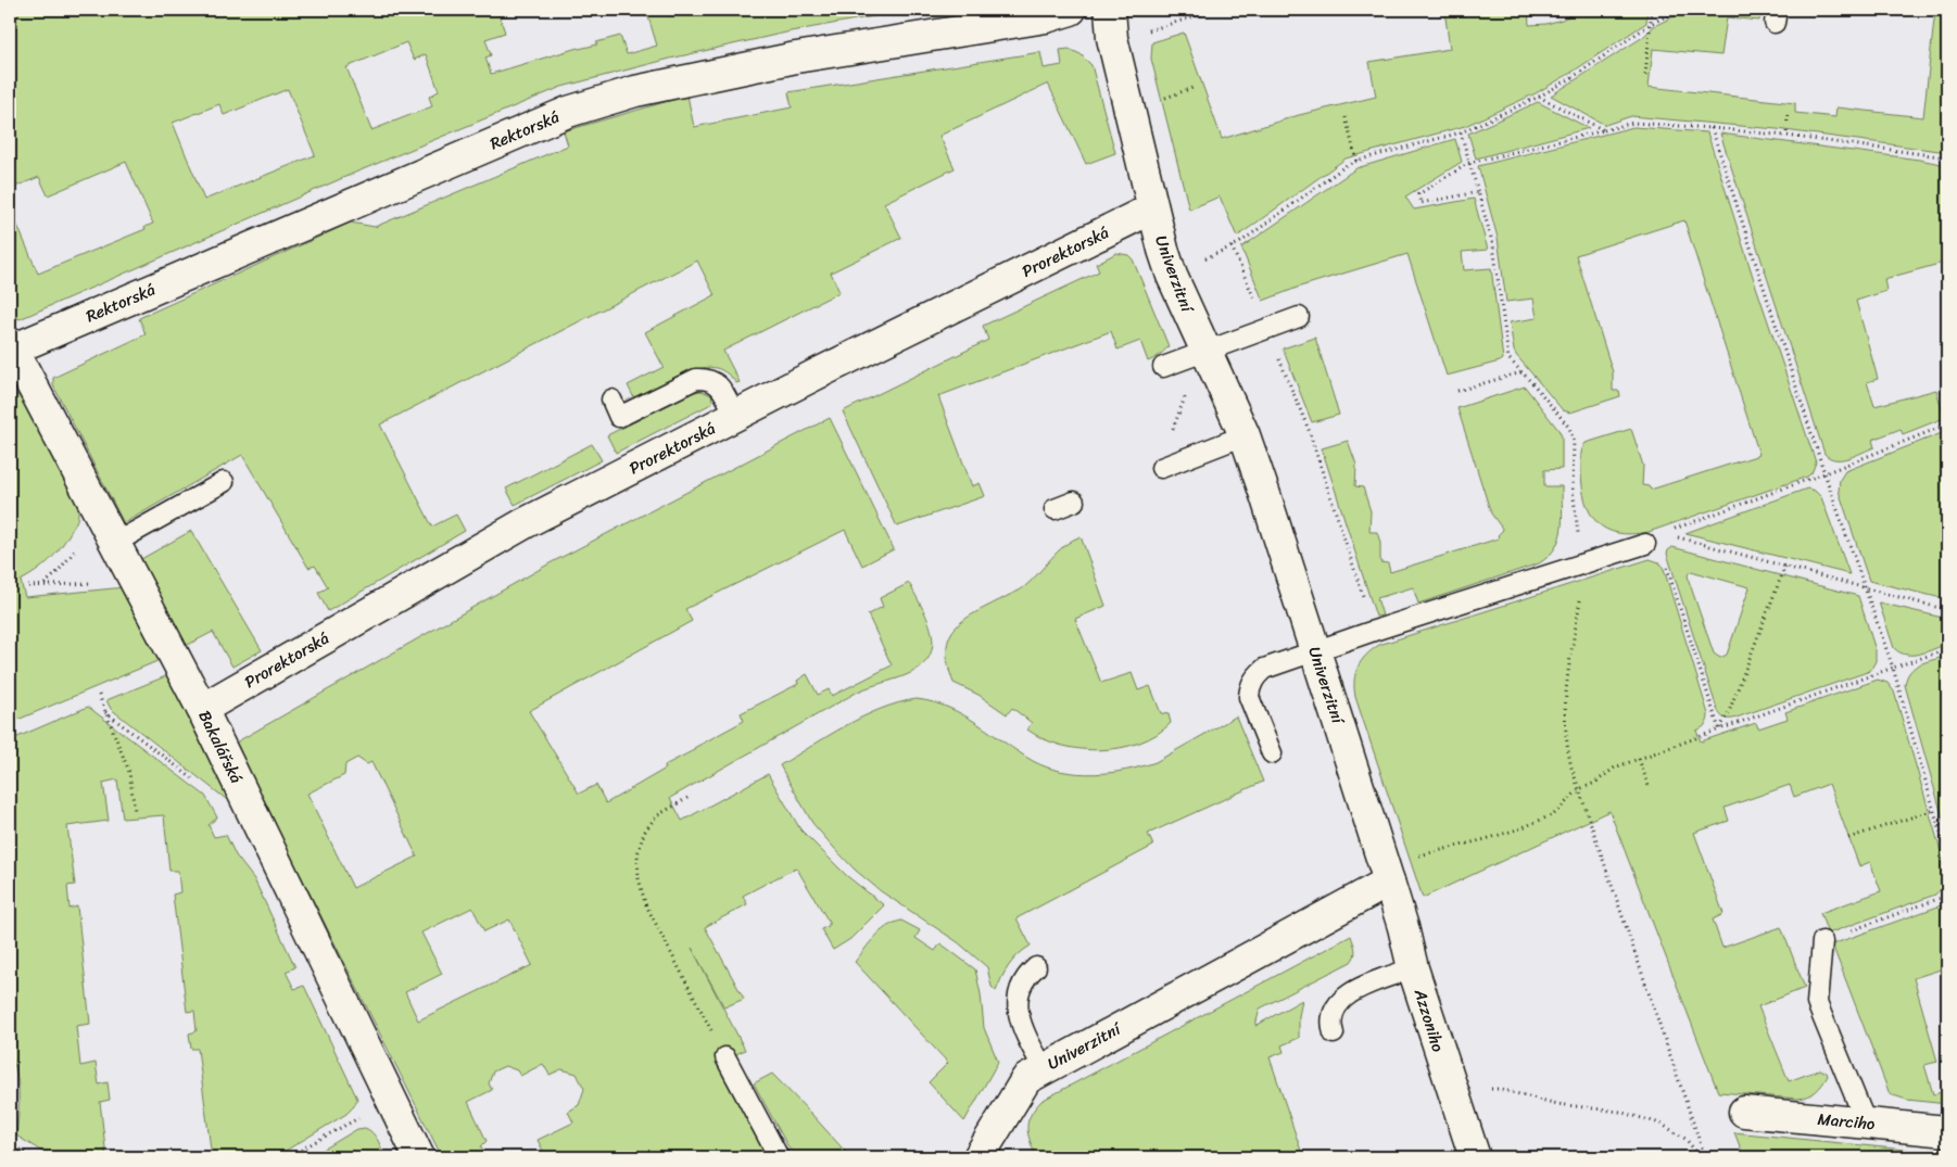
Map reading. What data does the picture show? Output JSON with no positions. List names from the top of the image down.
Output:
{
  "streets": {
    "street": [
      "Rektorská",
      "Prorektorská",
      "Univerzitní",
      "Bakalářská",
      "Azzoniho",
      "Marciho"
    ]
  },
  "crossings": [
    ["Rektorská", "Bakalářská"],
    ["Prorektorská", "Univerzitní"],
    ["Prorektorská", "Bakalářská"],
    ["Univerzitní", "Azzoniho"]
  ]
}
